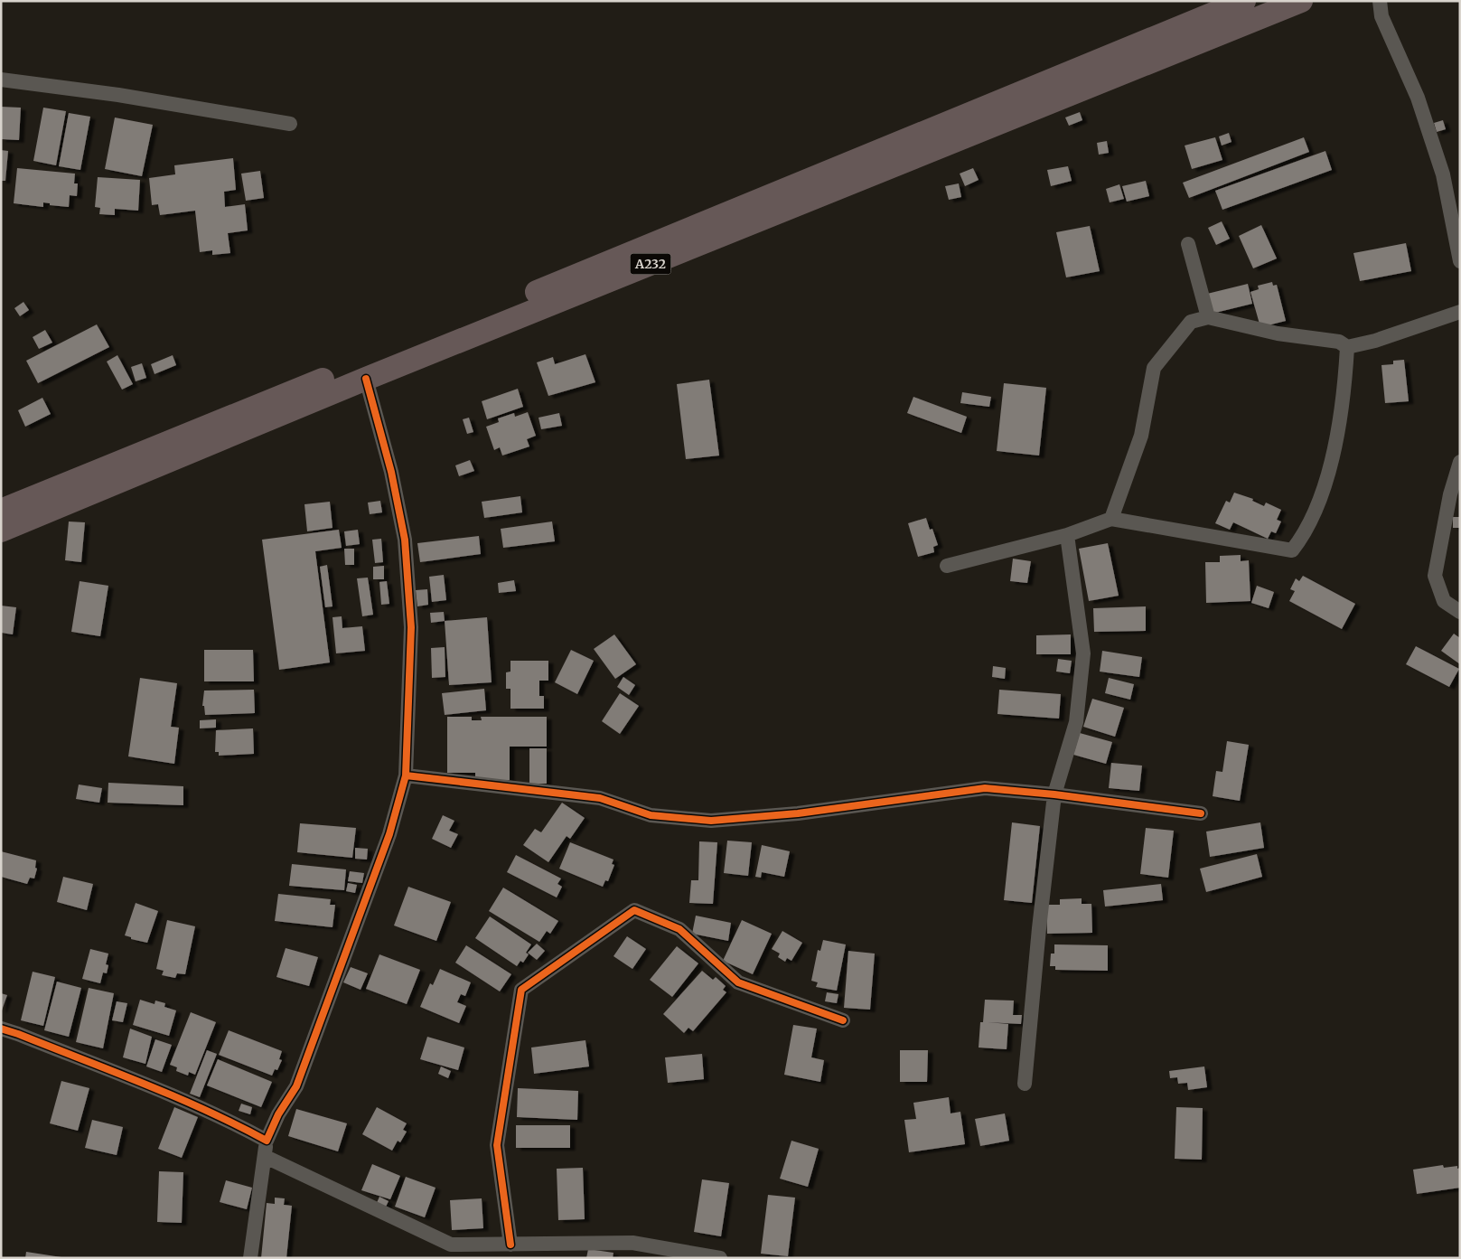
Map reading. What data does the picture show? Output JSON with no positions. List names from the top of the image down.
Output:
{
  "streets": {
    "highway": ["A232"]
  }
}
